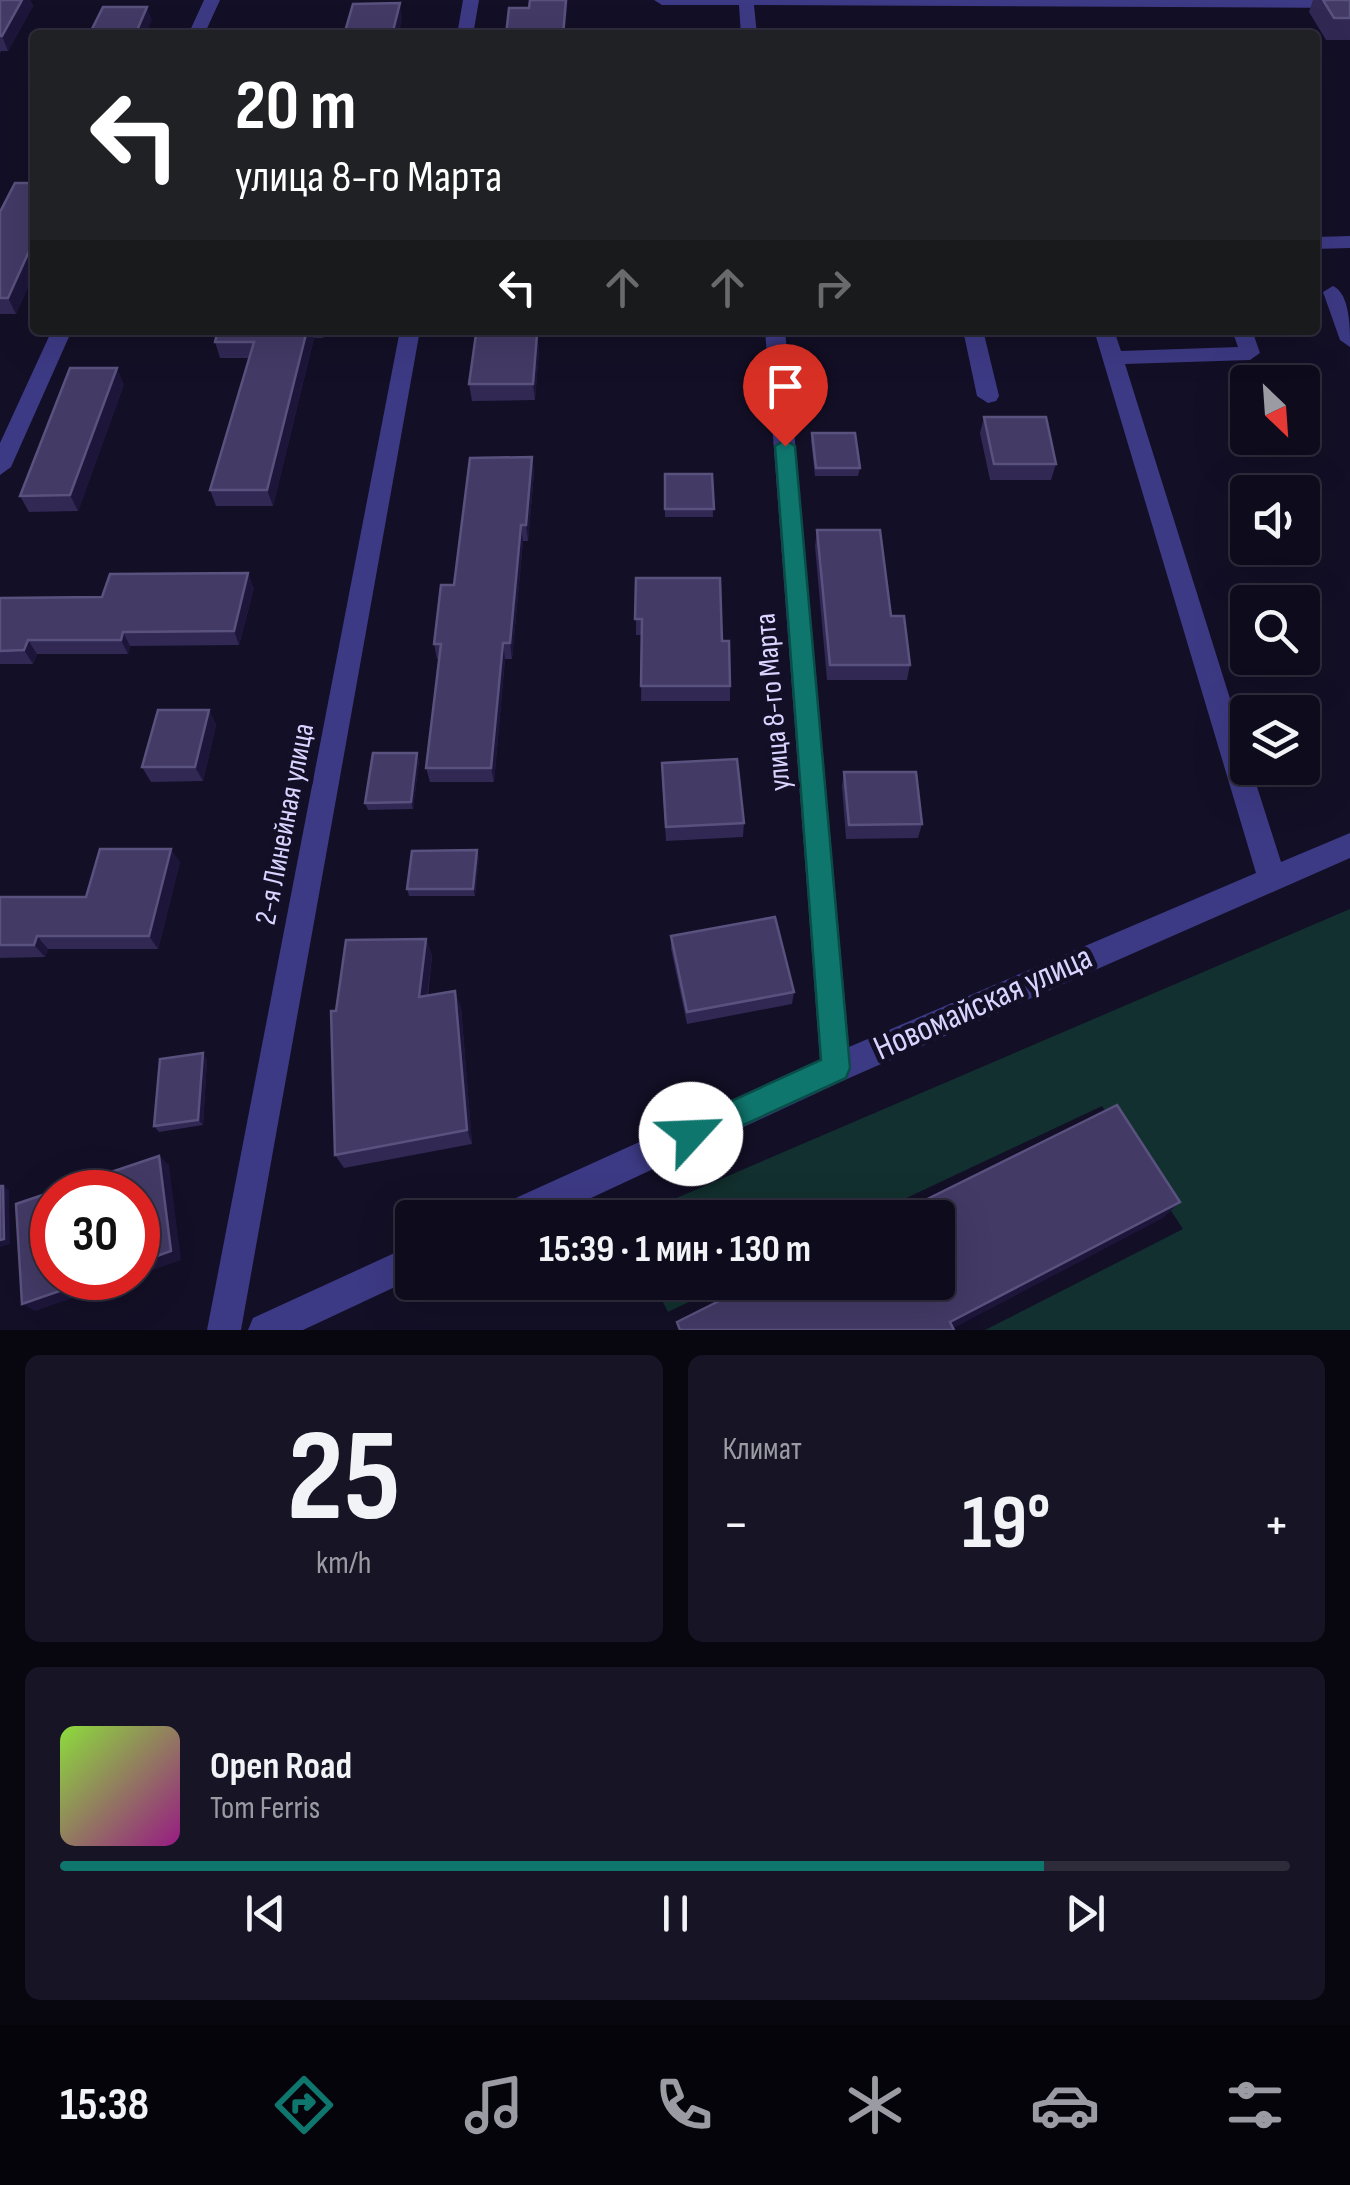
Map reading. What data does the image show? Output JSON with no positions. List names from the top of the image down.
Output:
{
  "streets": {
    "street": ["улица 8-го Марта", "2-я Линейная улица", "Новомайская улица"]
  },
  "crossings": [
    ["улица 8-го Марта", "Новомайская улица"]
  ],
  "north": "bottom right",
  "page": {
    "turn": ["20 m", "улица 8-го Марта"],
    "limit": "30",
    "trip": "15:39 · 1 мин · 130 m",
    "tile": [
      ["25", "km/h"],
      "Климат"
    ],
    "heat": ["−", "19°", "+"],
    "song": ["Open Road", "Tom Ferris"],
    "tabs": "15:38"
  }
}
